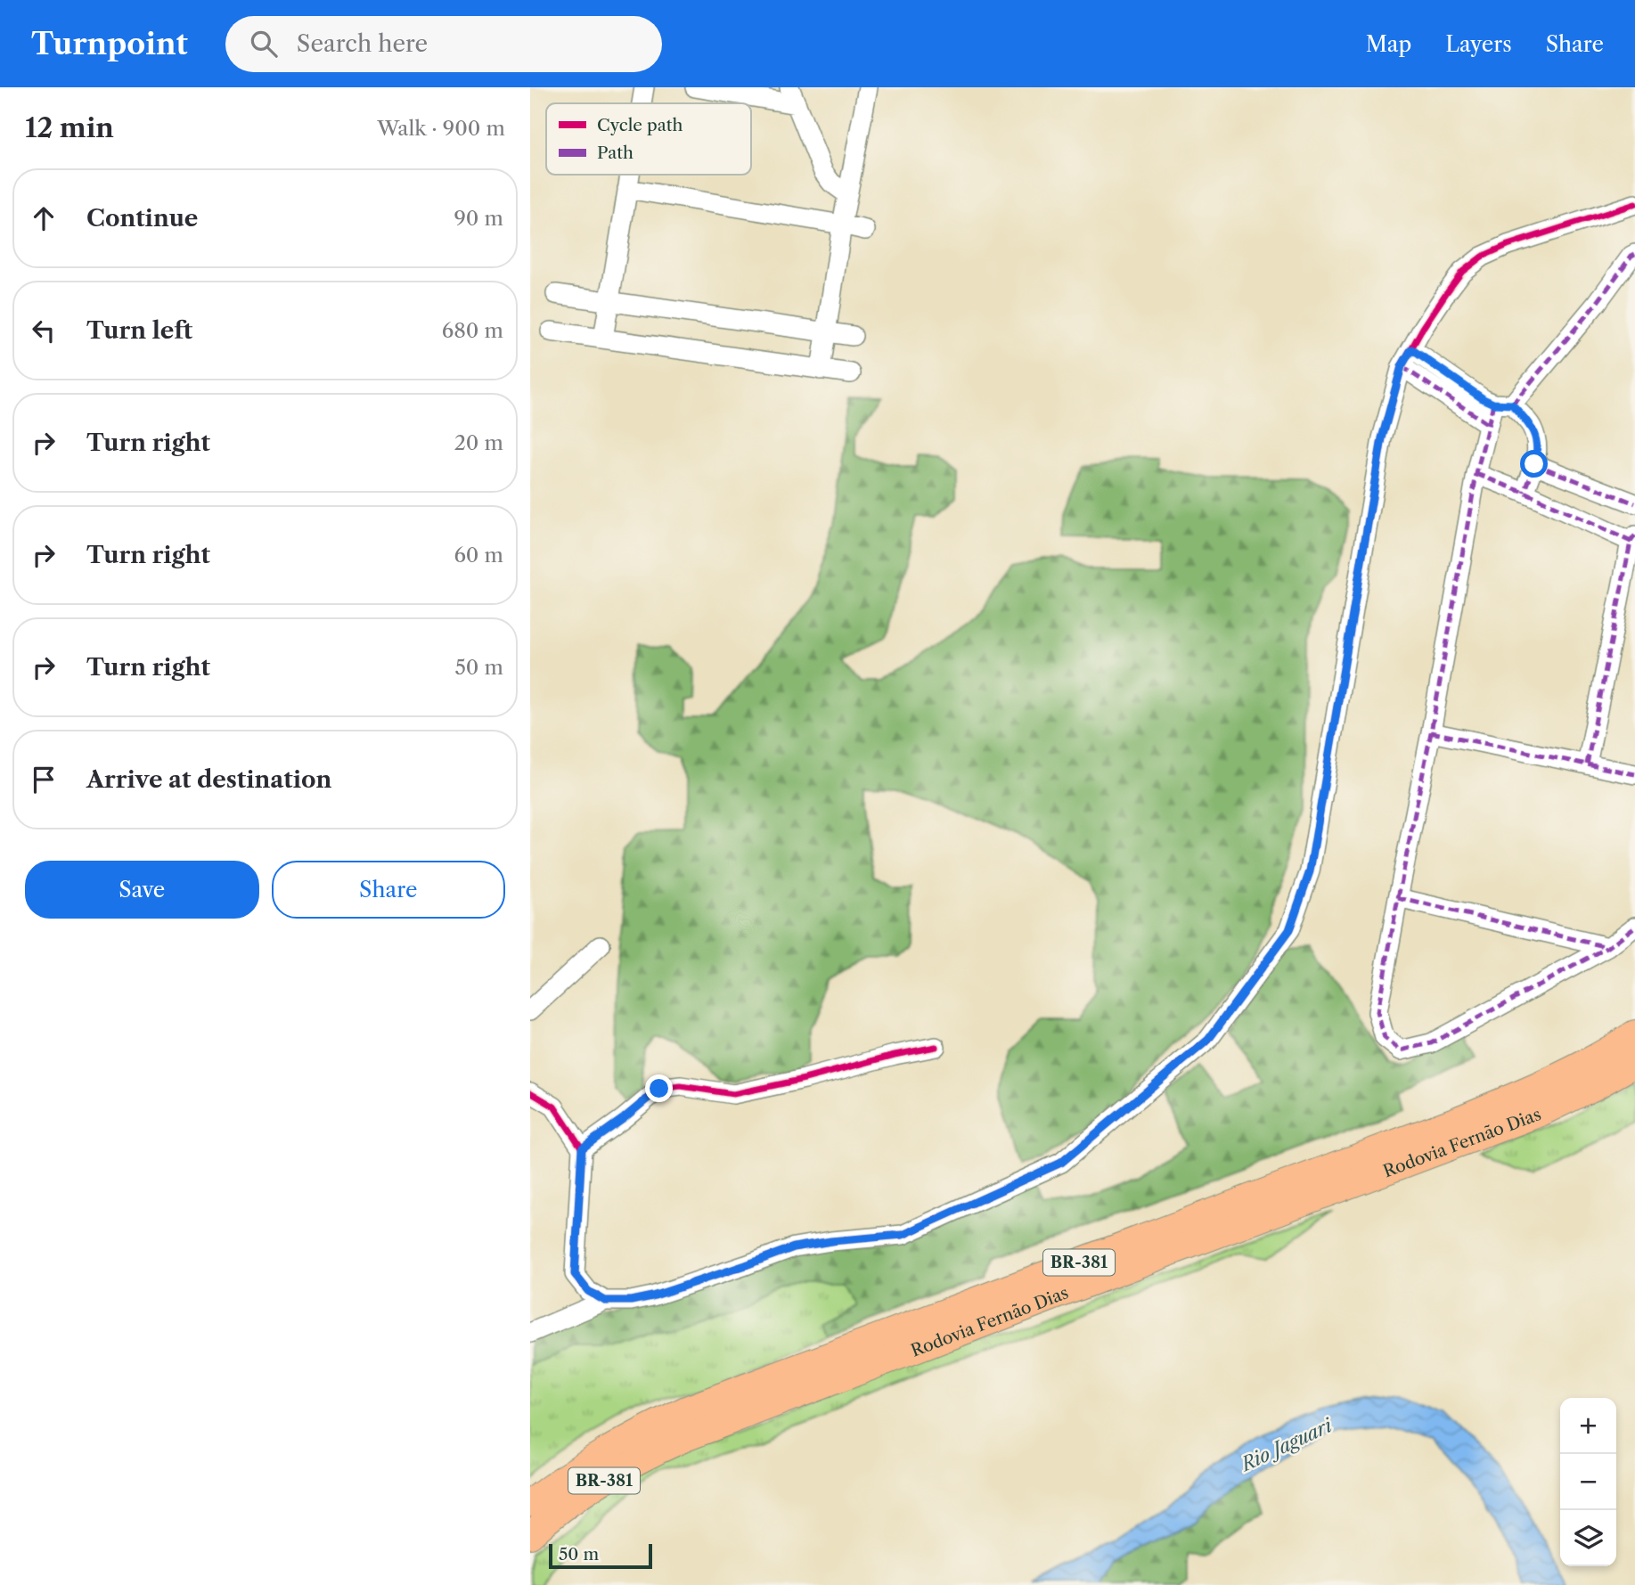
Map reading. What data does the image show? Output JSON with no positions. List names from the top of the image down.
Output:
{
  "streets": {
    "highway": ["Rodovia Fernão Dias", "BR-381"]
  },
  "water": ["Rio Jaguari"],
  "legend": ["Cycle path", "Path"],
  "scale_bar": "50 m",
  "page": {
    "header": "Turnpoint",
    "search": "Search here",
    "nav": ["Map", "Layers", "Share"],
    "heading": ["12 min", "Walk · 900 m"],
    "list": [
      ["Continue", "90 m"],
      ["Turn left", "680 m"],
      ["Turn right", "20 m"],
      ["Turn right", "60 m"],
      ["Turn right", "50 m"],
      "Arrive at destination"
    ],
    "buttons": ["Save", "Share"],
    "map_buttons": ["+", "−"],
    "scale": "50 m"
  }
}
